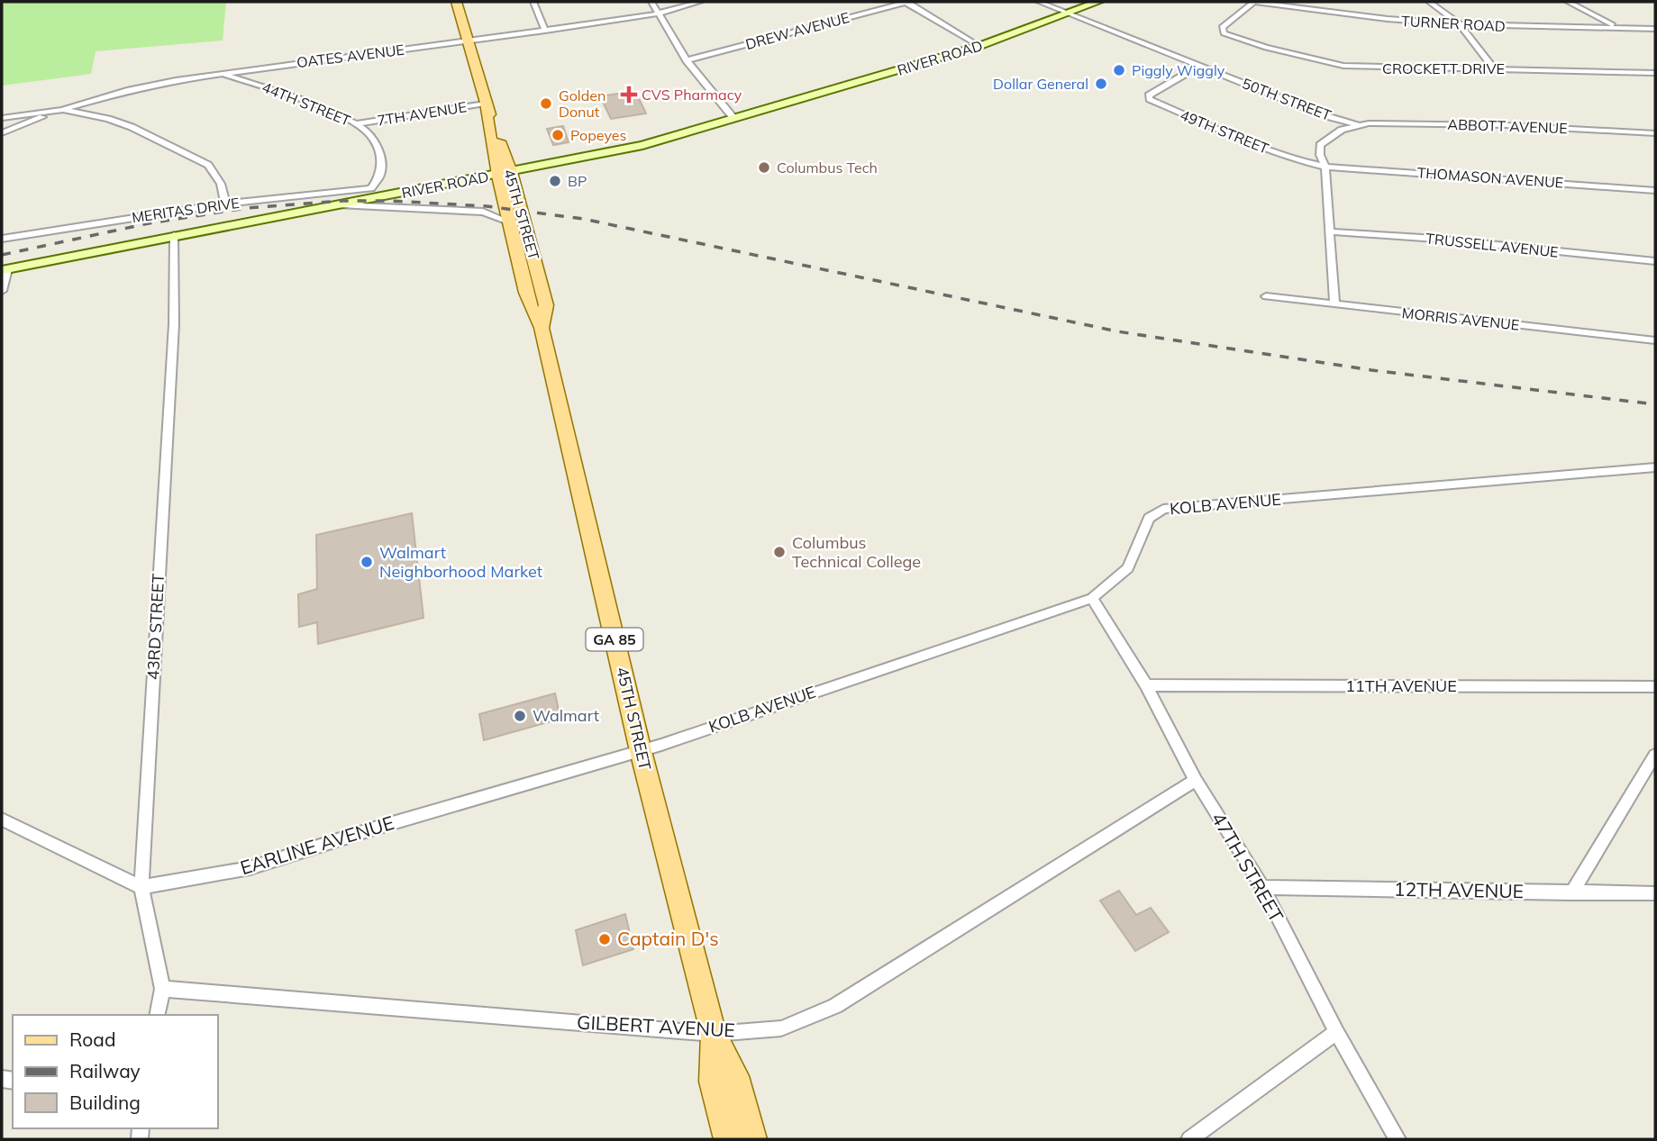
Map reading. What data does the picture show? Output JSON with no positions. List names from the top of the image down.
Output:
{
  "streets": {
    "main road": ["RIVER ROAD", "45TH STREET", "GA 85"],
    "street": [
      "TURNER ROAD",
      "DREW AVENUE",
      "OATES AVENUE",
      "CROCKETT DRIVE",
      "50TH STREET",
      "44TH STREET",
      "7TH AVENUE",
      "ABBOTT AVENUE",
      "49TH STREET",
      "THOMASON AVENUE",
      "MERITAS DRIVE",
      "TRUSSELL AVENUE",
      "MORRIS AVENUE",
      "KOLB AVENUE",
      "43RD STREET",
      "11TH AVENUE",
      "EARLINE AVENUE",
      "47TH STREET",
      "12TH AVENUE",
      "GILBERT AVENUE"
    ]
  },
  "crossings": [
    ["TURNER ROAD", "CROCKETT DRIVE"],
    ["OATES AVENUE", "44TH STREET"],
    ["OATES AVENUE", "45TH STREET"],
    ["RIVER ROAD", "50TH STREET"],
    ["RIVER ROAD", "45TH STREET"],
    ["RIVER ROAD", "43RD STREET"],
    ["50TH STREET", "ABBOTT AVENUE"],
    ["50TH STREET", "49TH STREET"],
    ["44TH STREET", "7TH AVENUE"],
    ["44TH STREET", "MERITAS DRIVE"],
    ["7TH AVENUE", "45TH STREET"],
    ["49TH STREET", "THOMASON AVENUE"],
    ["45TH STREET", "KOLB AVENUE"],
    ["45TH STREET", "EARLINE AVENUE"],
    ["45TH STREET", "GILBERT AVENUE"],
    ["KOLB AVENUE", "EARLINE AVENUE"],
    ["KOLB AVENUE", "47TH STREET"],
    ["43RD STREET", "EARLINE AVENUE"],
    ["43RD STREET", "GILBERT AVENUE"],
    ["11TH AVENUE", "47TH STREET"],
    ["47TH STREET", "12TH AVENUE"],
    ["47TH STREET", "GILBERT AVENUE"]
  ],
  "places": {
    "other": [
      "Piggly Wiggly",
      "Dollar General",
      "Golden Donut",
      "Popeyes",
      "Columbus Tech",
      "BP",
      "Columbus Technical College",
      "Walmart Neighborhood Market",
      "Walmart",
      "Captain D's"
    ],
    "health": ["CVS Pharmacy"]
  },
  "legend": ["Road", "Railway", "Building"]
}
